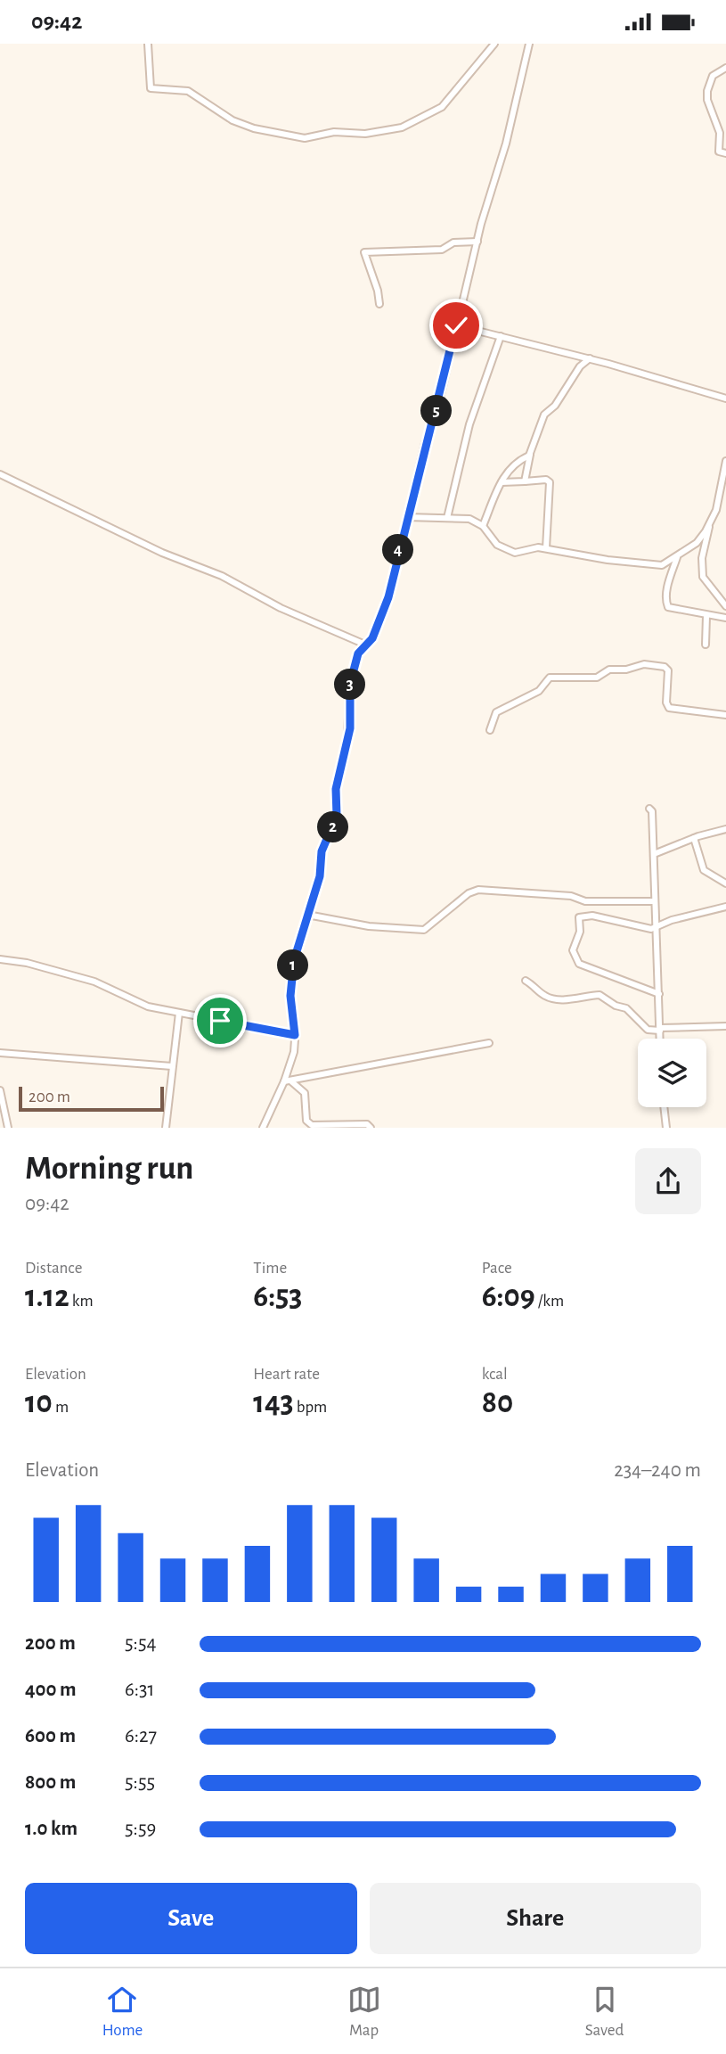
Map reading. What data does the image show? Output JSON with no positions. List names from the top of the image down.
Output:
{
  "scale_bar": "200 m",
  "page": {
    "status": "09:42",
    "pins": [
      "5",
      "4",
      "3",
      "2",
      "1"
    ],
    "scale": "200 m",
    "heading": ["Morning run", "09:42"],
    "stats": [
      ["Distance", "1.12 km"],
      ["Time", "6:53"],
      ["Pace", "6:09 /km"],
      ["Elevation", "10 m"],
      ["Heart rate", "143 bpm"],
      ["kcal", "80"]
    ],
    "chart": ["Elevation", "234–240 m"],
    "list": [
      {
        "name": "200 m",
        "note": "5:54"
      },
      {
        "name": "400 m",
        "note": "6:31"
      },
      {
        "name": "600 m",
        "note": "6:27"
      },
      {
        "name": "800 m",
        "note": "5:55"
      },
      {
        "name": "1.0 km",
        "note": "5:59"
      }
    ],
    "buttons": ["Save", "Share"],
    "tabs": ["Home", "Map", "Saved"]
  }
}
